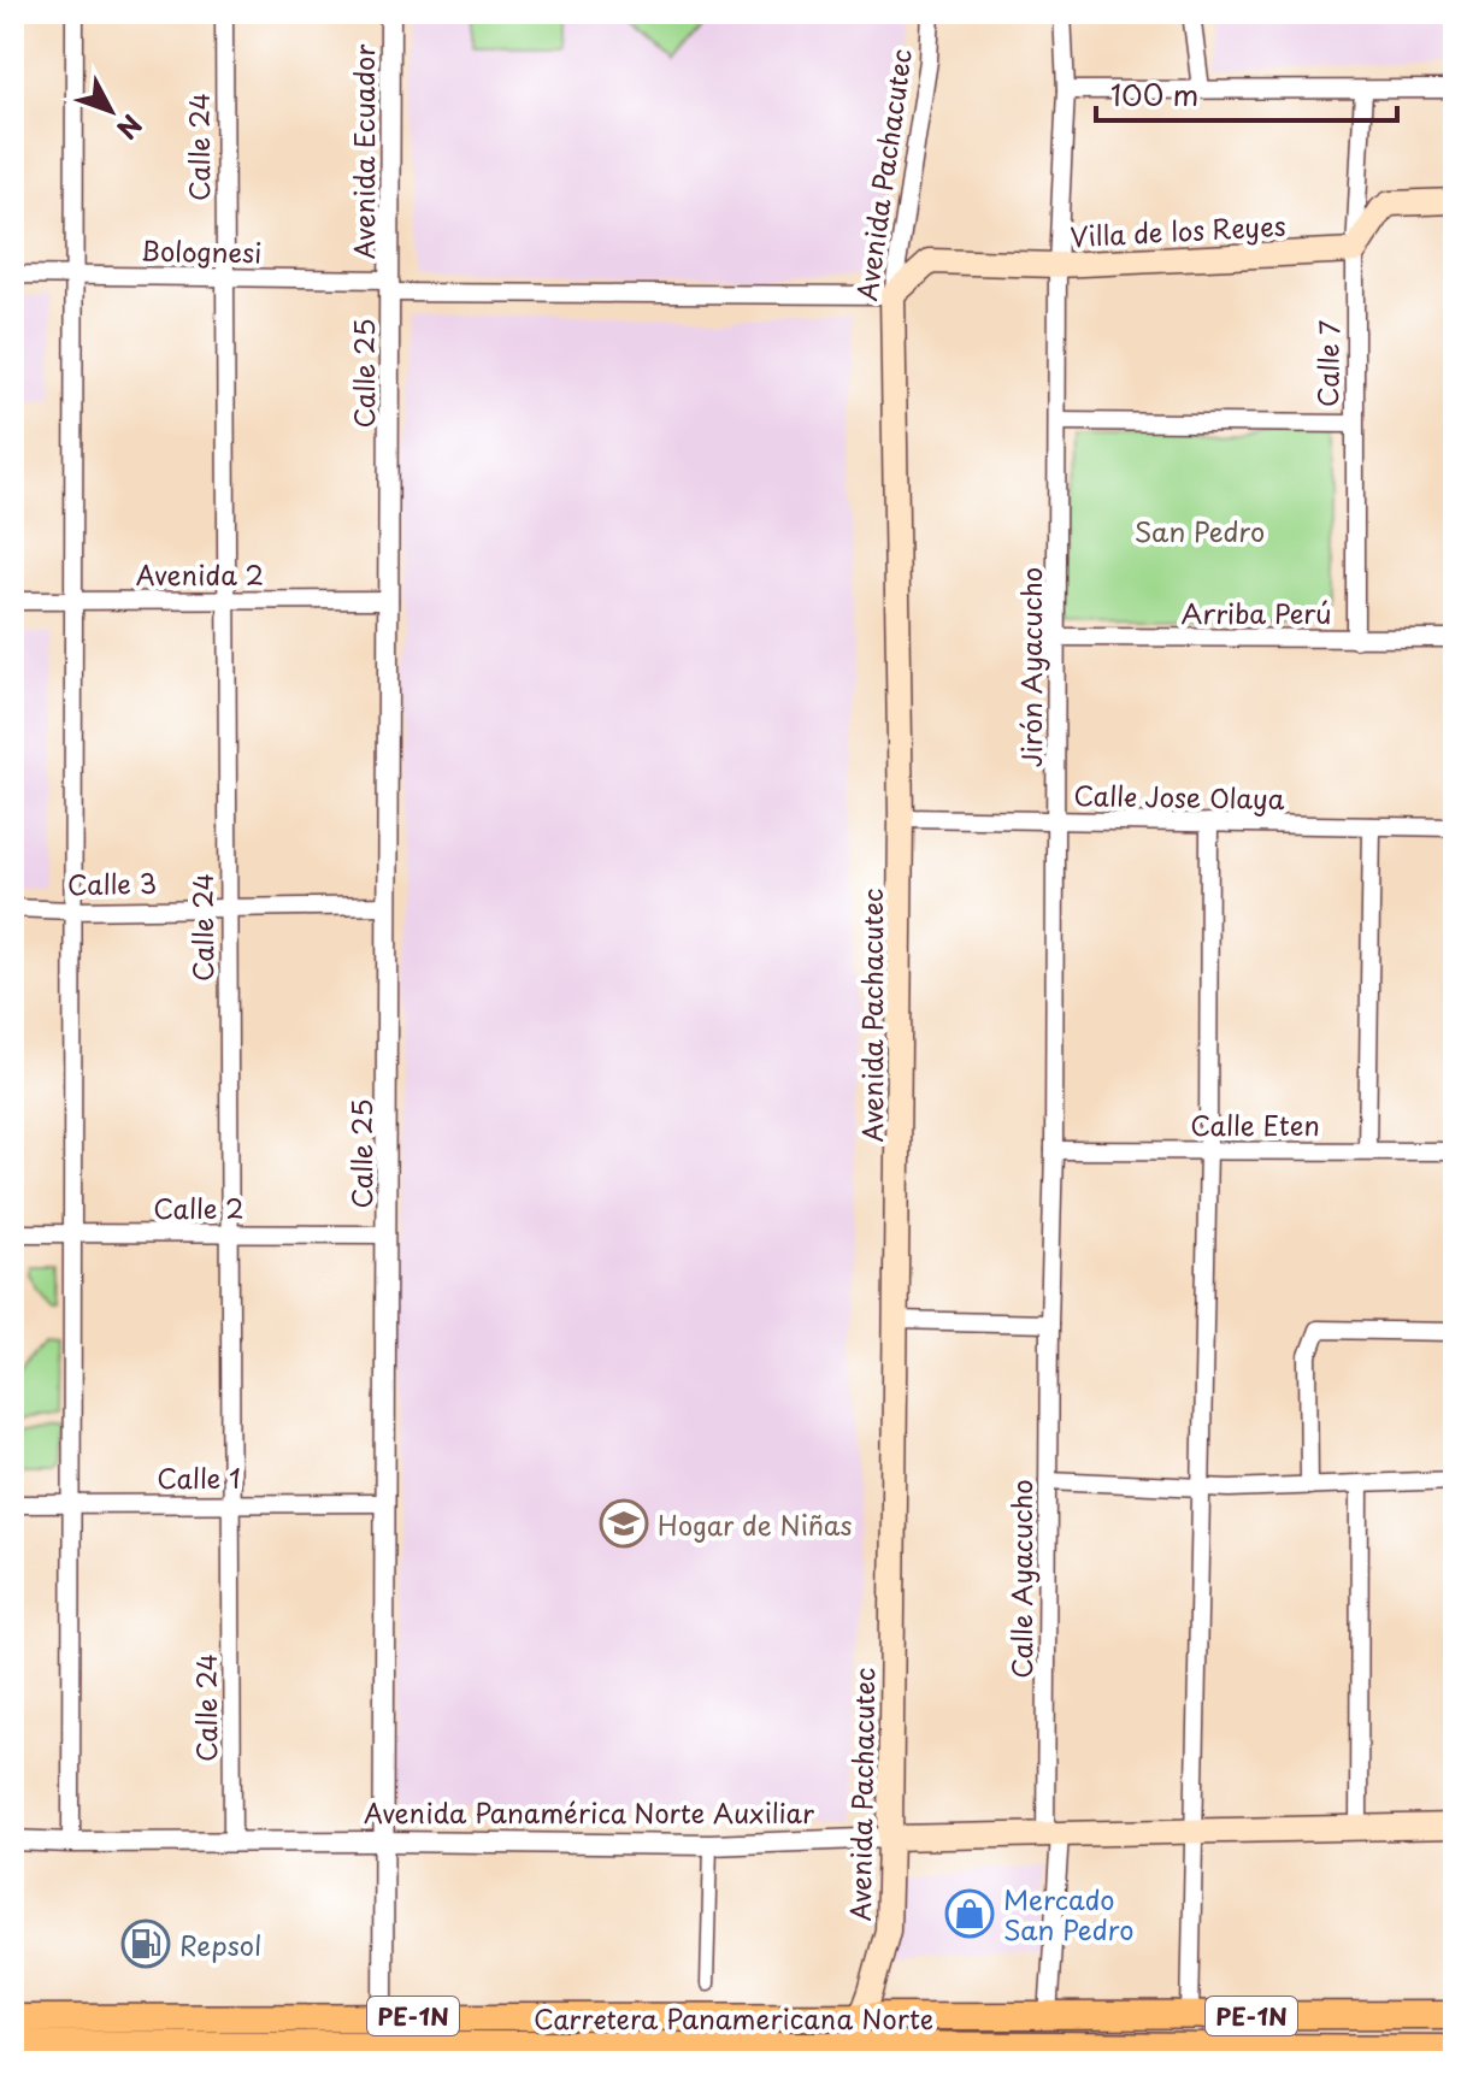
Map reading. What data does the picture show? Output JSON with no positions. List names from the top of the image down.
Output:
{
  "streets": {
    "highway": ["PE-1N", "Carretera Panamericana Norte"],
    "main road": ["Avenida Pachacutec", "Villa de los Reyes", "Avenida Panamérica Norte Auxiliar"],
    "street": [
      "Calle 24",
      "Avenida Ecuador",
      "Bolognesi",
      "Calle 7",
      "Calle 25",
      "Avenida 2",
      "Arriba Perú",
      "Jirón Ayacucho",
      "Calle Jose Olaya",
      "Calle 3",
      "Calle Eten",
      "Calle 2",
      "Calle 1",
      "Calle Ayacucho"
    ]
  },
  "crossings": [
    ["Calle 24", "Bolognesi"],
    ["Calle 24", "Avenida 2"],
    ["Calle 24", "Calle 3"],
    ["Calle 24", "Calle 2"],
    ["Calle 24", "Calle 1"],
    ["Calle 24", "Avenida Panamérica Norte Auxiliar"],
    ["Avenida Ecuador", "Bolognesi"],
    ["Avenida Ecuador", "Calle 25"],
    ["Avenida Pachacutec", "Villa de los Reyes"],
    ["Avenida Pachacutec", "Bolognesi"],
    ["Avenida Pachacutec", "Calle Jose Olaya"],
    ["Avenida Pachacutec", "Avenida Panamérica Norte Auxiliar"],
    ["Avenida Pachacutec", "Carretera Panamericana Norte"],
    ["Villa de los Reyes", "Bolognesi"],
    ["Villa de los Reyes", "Calle 7"],
    ["Villa de los Reyes", "Jirón Ayacucho"],
    ["Bolognesi", "Calle 25"],
    ["Calle 7", "Arriba Perú"],
    ["Calle 25", "Avenida 2"],
    ["Calle 25", "Calle 3"],
    ["Calle 25", "Calle 2"],
    ["Calle 25", "Calle 1"],
    ["Calle 25", "Avenida Panamérica Norte Auxiliar"],
    ["Calle 25", "Carretera Panamericana Norte"],
    ["Arriba Perú", "Jirón Ayacucho"],
    ["Jirón Ayacucho", "Calle Jose Olaya"],
    ["Jirón Ayacucho", "Calle Eten"],
    ["Jirón Ayacucho", "Calle Ayacucho"],
    ["Calle Ayacucho", "Avenida Panamérica Norte Auxiliar"],
    ["Calle Ayacucho", "Carretera Panamericana Norte"]
  ],
  "parks": ["San Pedro"],
  "places": {
    "school or university": ["Hogar de Niñas"],
    "shop": ["Mercado San Pedro"],
    "fuel station": ["Repsol"]
  },
  "scale_bar": "100 m",
  "north": "bottom right"
}
